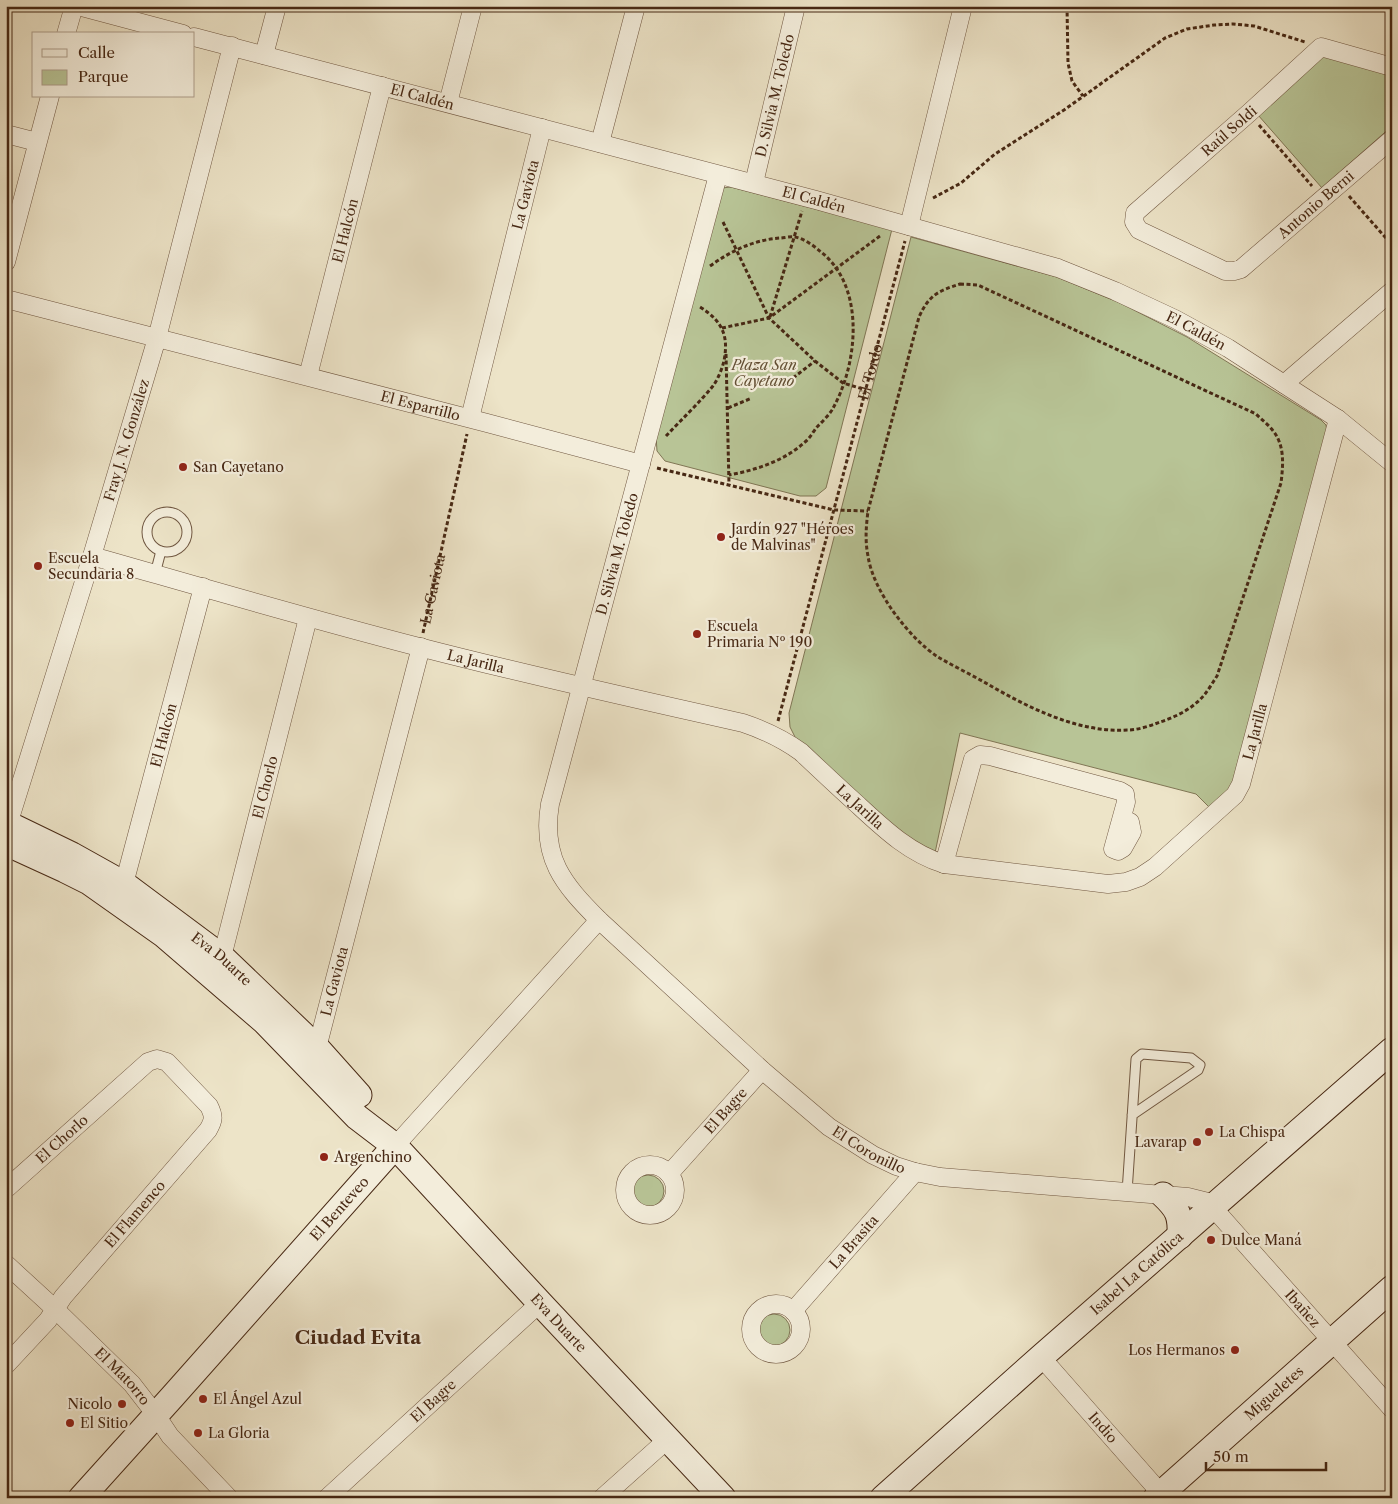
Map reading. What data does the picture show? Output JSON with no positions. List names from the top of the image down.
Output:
{
  "streets": {
    "street": [
      "D. Silvia M. Toledo",
      "El Caldén",
      "Raúl Soldi",
      "La Gaviota",
      "Antonio Berni",
      "El Halcón",
      "El Espartillo",
      "Fray J. N. González",
      "La Jarilla",
      "El Chorlo",
      "Eva Duarte",
      "El Bagre",
      "El Coronillo",
      "El Benteveo",
      "El Flamenco",
      "La Brasita",
      "Isabel La Católica",
      "Ibañez",
      "El Matorro",
      "Migueletes",
      "Indio"
    ],
    "path": ["El Tordo"]
  },
  "crossings": [
    ["D. Silvia M. Toledo", "El Caldén"],
    ["D. Silvia M. Toledo", "El Espartillo"],
    ["D. Silvia M. Toledo", "La Jarilla"],
    ["D. Silvia M. Toledo", "El Coronillo"],
    ["D. Silvia M. Toledo", "El Benteveo"],
    ["El Caldén", "La Gaviota"],
    ["El Caldén", "El Halcón"],
    ["El Caldén", "El Tordo"],
    ["El Caldén", "Fray J. N. González"],
    ["El Caldén", "La Jarilla"],
    ["Raúl Soldi", "Antonio Berni"],
    ["La Gaviota", "El Espartillo"],
    ["La Gaviota", "La Jarilla"],
    ["La Gaviota", "Eva Duarte"],
    ["El Halcón", "El Espartillo"],
    ["El Halcón", "La Jarilla"],
    ["El Halcón", "Eva Duarte"],
    ["El Tordo", "La Jarilla"],
    ["El Espartillo", "Fray J. N. González"],
    ["Fray J. N. González", "La Jarilla"],
    ["Fray J. N. González", "Eva Duarte"],
    ["La Jarilla", "El Chorlo"],
    ["El Chorlo", "Eva Duarte"],
    ["El Chorlo", "El Flamenco"],
    ["Eva Duarte", "El Bagre"],
    ["Eva Duarte", "El Benteveo"],
    ["El Bagre", "El Coronillo"],
    ["El Coronillo", "El Benteveo"],
    ["El Coronillo", "La Brasita"],
    ["El Coronillo", "Isabel La Católica"],
    ["El Coronillo", "Ibañez"],
    ["El Benteveo", "El Matorro"],
    ["El Flamenco", "El Matorro"],
    ["Isabel La Católica", "Ibañez"],
    ["Isabel La Católica", "Indio"],
    ["Ibañez", "Migueletes"],
    ["Migueletes", "Indio"]
  ],
  "districts": ["Ciudad Evita"],
  "parks": ["Plaza San Cayetano"],
  "places": [
    "San Cayetano",
    "Jardín 927 \"Héroes de Malvinas\"",
    "Escuela Secundaria 8",
    "Escuela Primaria Nº 190",
    "La Chispa",
    "Lavarap",
    "Argenchino",
    "Dulce Maná",
    "Los Hermanos",
    "El Ángel Azul",
    "Nicolo",
    "El Sitio",
    "La Gloria"
  ],
  "legend": ["Calle", "Parque"],
  "scale_bar": "50 m"
}
